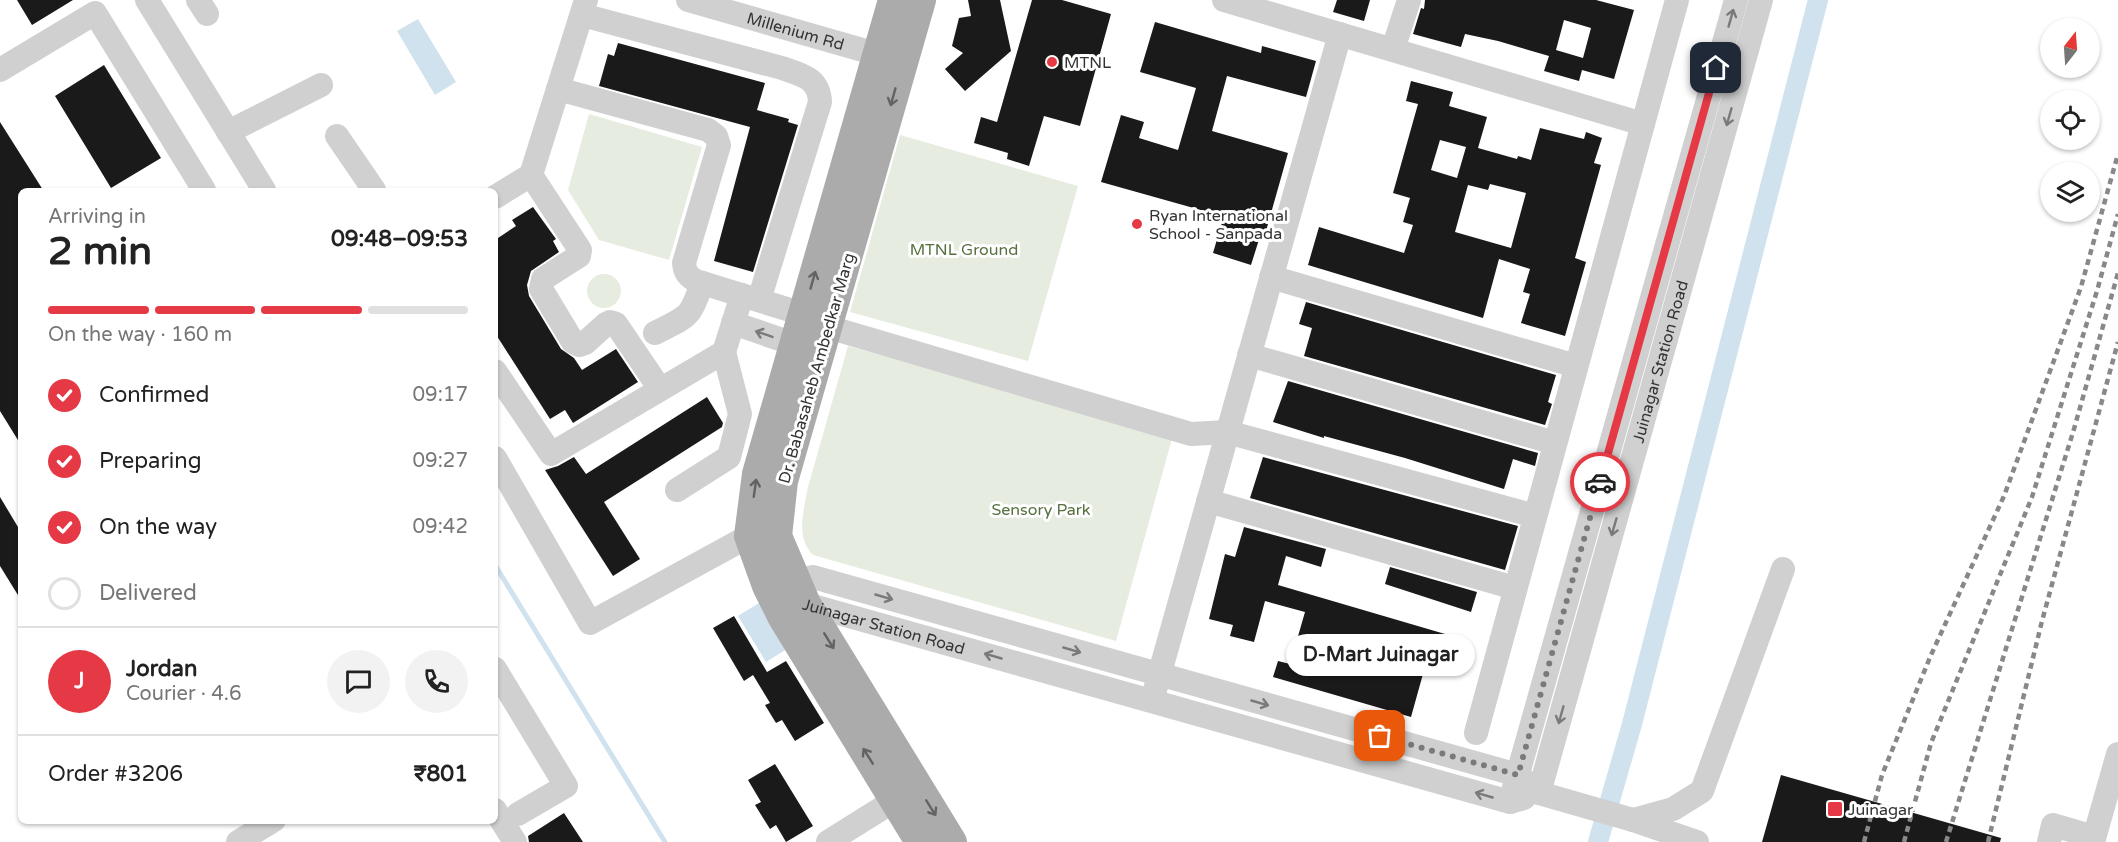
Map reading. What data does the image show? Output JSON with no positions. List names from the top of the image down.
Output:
{
  "streets": {
    "main road": ["Dr. Babasaheb Ambedkar Marg"],
    "street": ["Millenium Rd", "Juinagar Station Road"]
  },
  "crossings": [
    ["Millenium Rd", "Dr. Babasaheb Ambedkar Marg"],
    ["Juinagar Station Road", "Dr. Babasaheb Ambedkar Marg"]
  ],
  "parks": ["MTNL Ground", "Sensory Park"],
  "places": {
    "other": ["MTNL", "Ryan International School - Sanpada", "D-Mart Juinagar"],
    "transit": ["Juinagar"]
  },
  "north": "top",
  "page": {
    "heading": ["2 min", "Arriving in", "09:48–09:53"],
    "panel": [
      "Jordan",
      "Courier · 4.6",
      "Order #3206",
      "₹801"
    ],
    "bar": "On the way · 160 m",
    "list": [
      ["Confirmed", "09:17"],
      ["Preparing", "09:27"],
      ["On the way", "09:42"],
      "Delivered"
    ],
    "bubble": "D-Mart Juinagar",
    "round": "J"
  }
}
